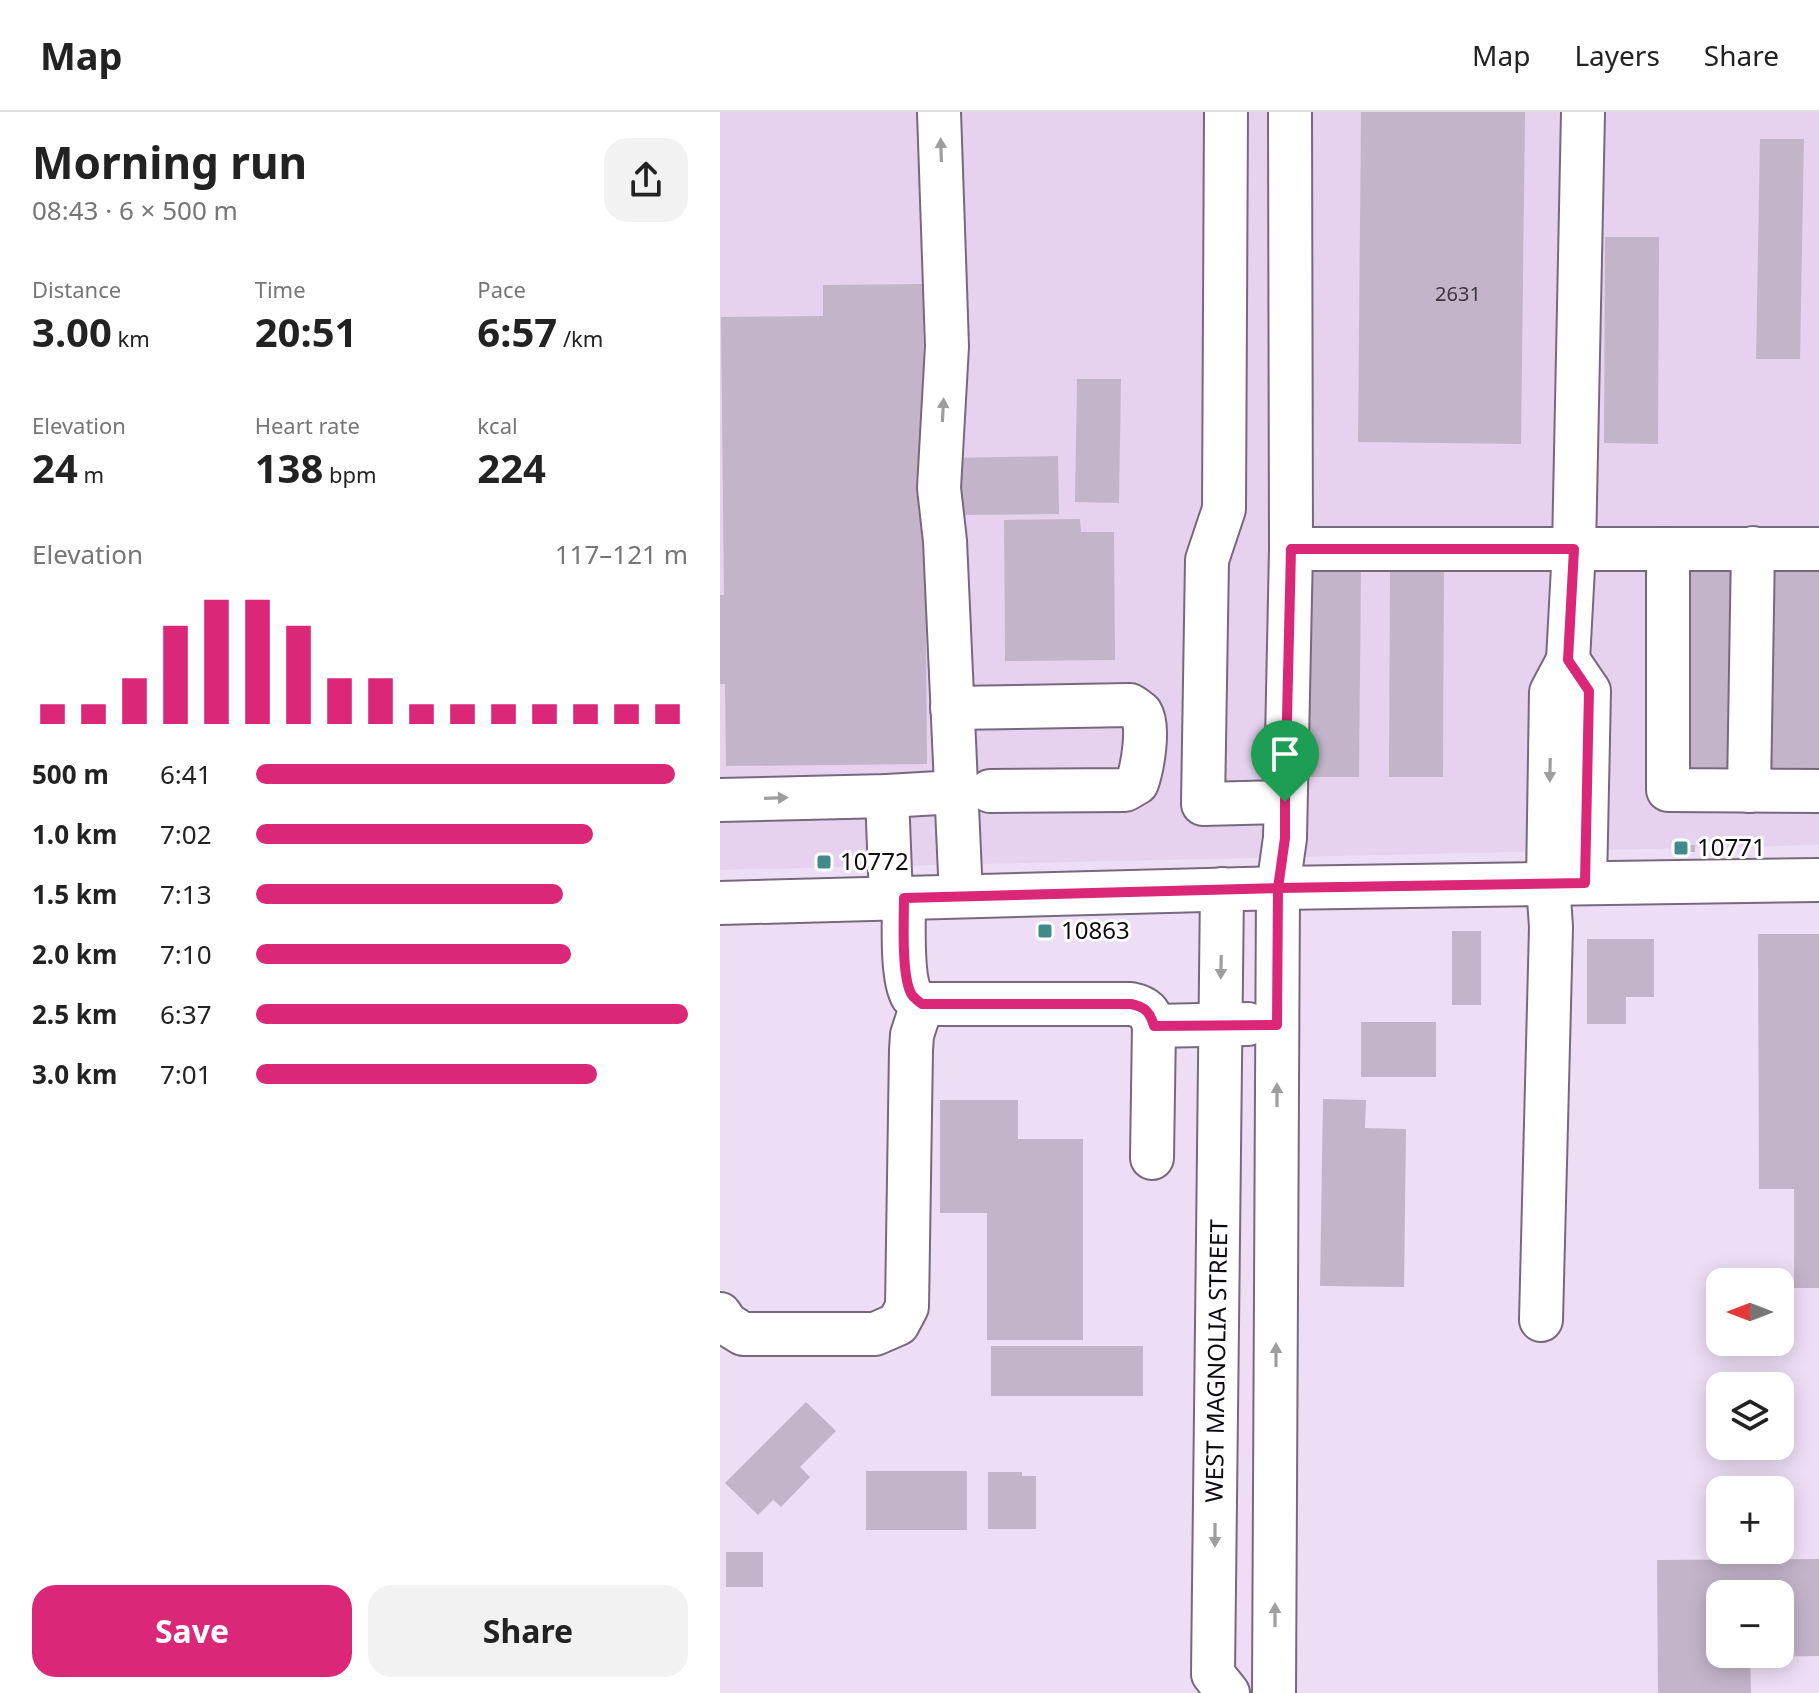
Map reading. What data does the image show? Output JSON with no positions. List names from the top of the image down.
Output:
{
  "streets": {
    "street": ["WEST MAGNOLIA STREET"]
  },
  "places": {
    "transit": ["10771", "10772", "10863"]
  },
  "house_numbers": ["2631"],
  "north": "left",
  "page": {
    "header": "Map",
    "nav": ["Map", "Layers", "Share"],
    "heading": ["Morning run", "08:43 · 6 × 500 m"],
    "stats": [
      ["Distance", "3.00 km"],
      ["Time", "20:51"],
      ["Pace", "6:57 /km"],
      ["Elevation", "24 m"],
      ["Heart rate", "138 bpm"],
      ["kcal", "224"]
    ],
    "chart": ["Elevation", "117–121 m"],
    "list": [
      {
        "name": "500 m",
        "note": "6:41"
      },
      {
        "name": "1.0 km",
        "note": "7:02"
      },
      {
        "name": "1.5 km",
        "note": "7:13"
      },
      {
        "name": "2.0 km",
        "note": "7:10"
      },
      {
        "name": "2.5 km",
        "note": "6:37"
      },
      {
        "name": "3.0 km",
        "note": "7:01"
      }
    ],
    "map_buttons": ["+", "−"],
    "buttons": ["Save", "Share"]
  }
}
